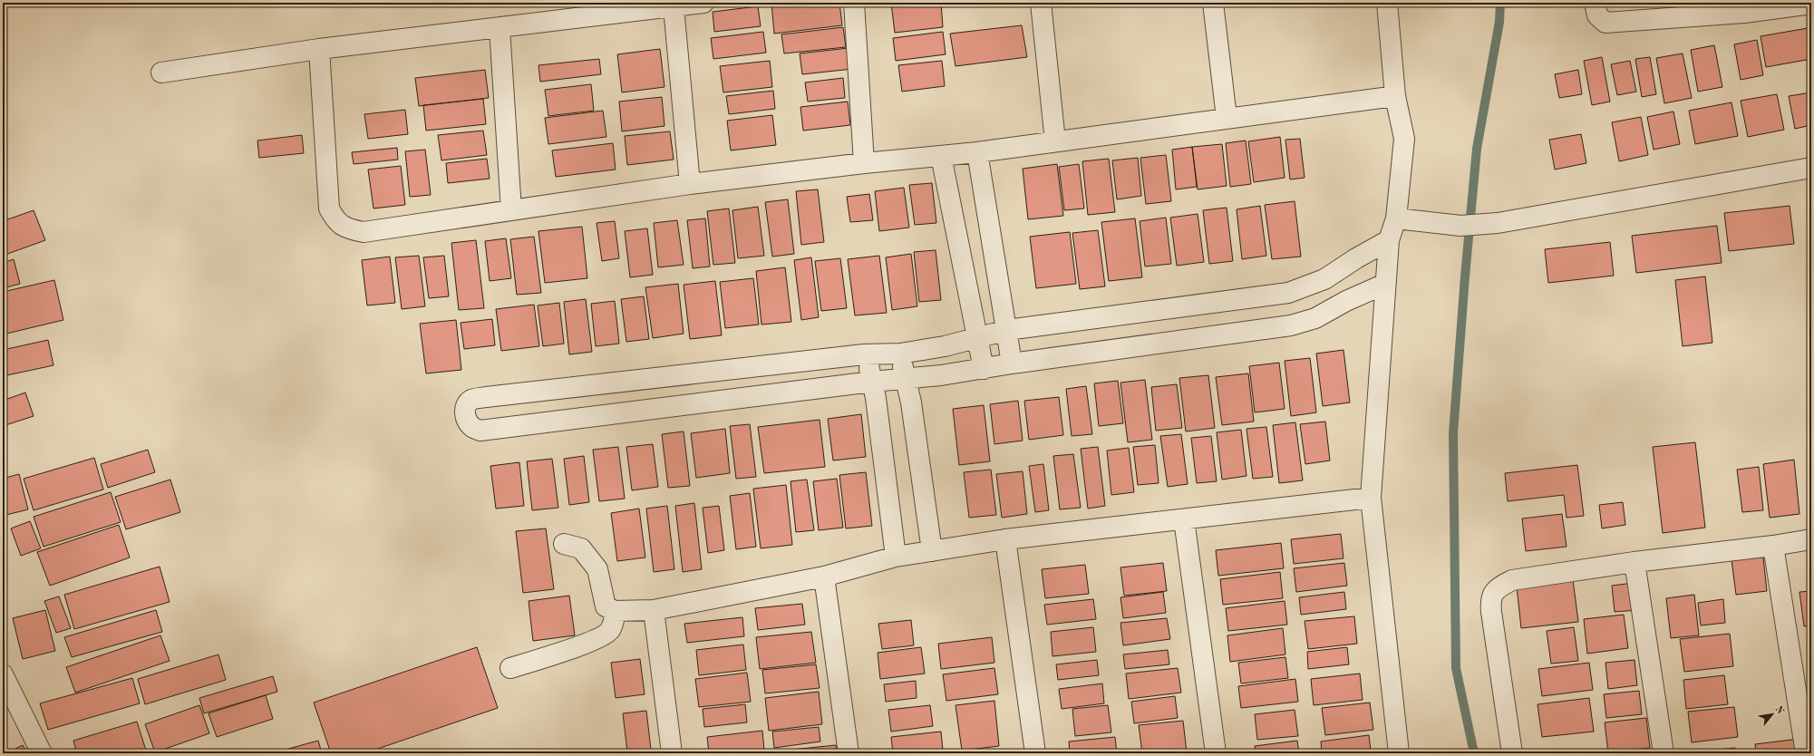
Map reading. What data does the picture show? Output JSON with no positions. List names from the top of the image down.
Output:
{
  "north": "top right"
}
